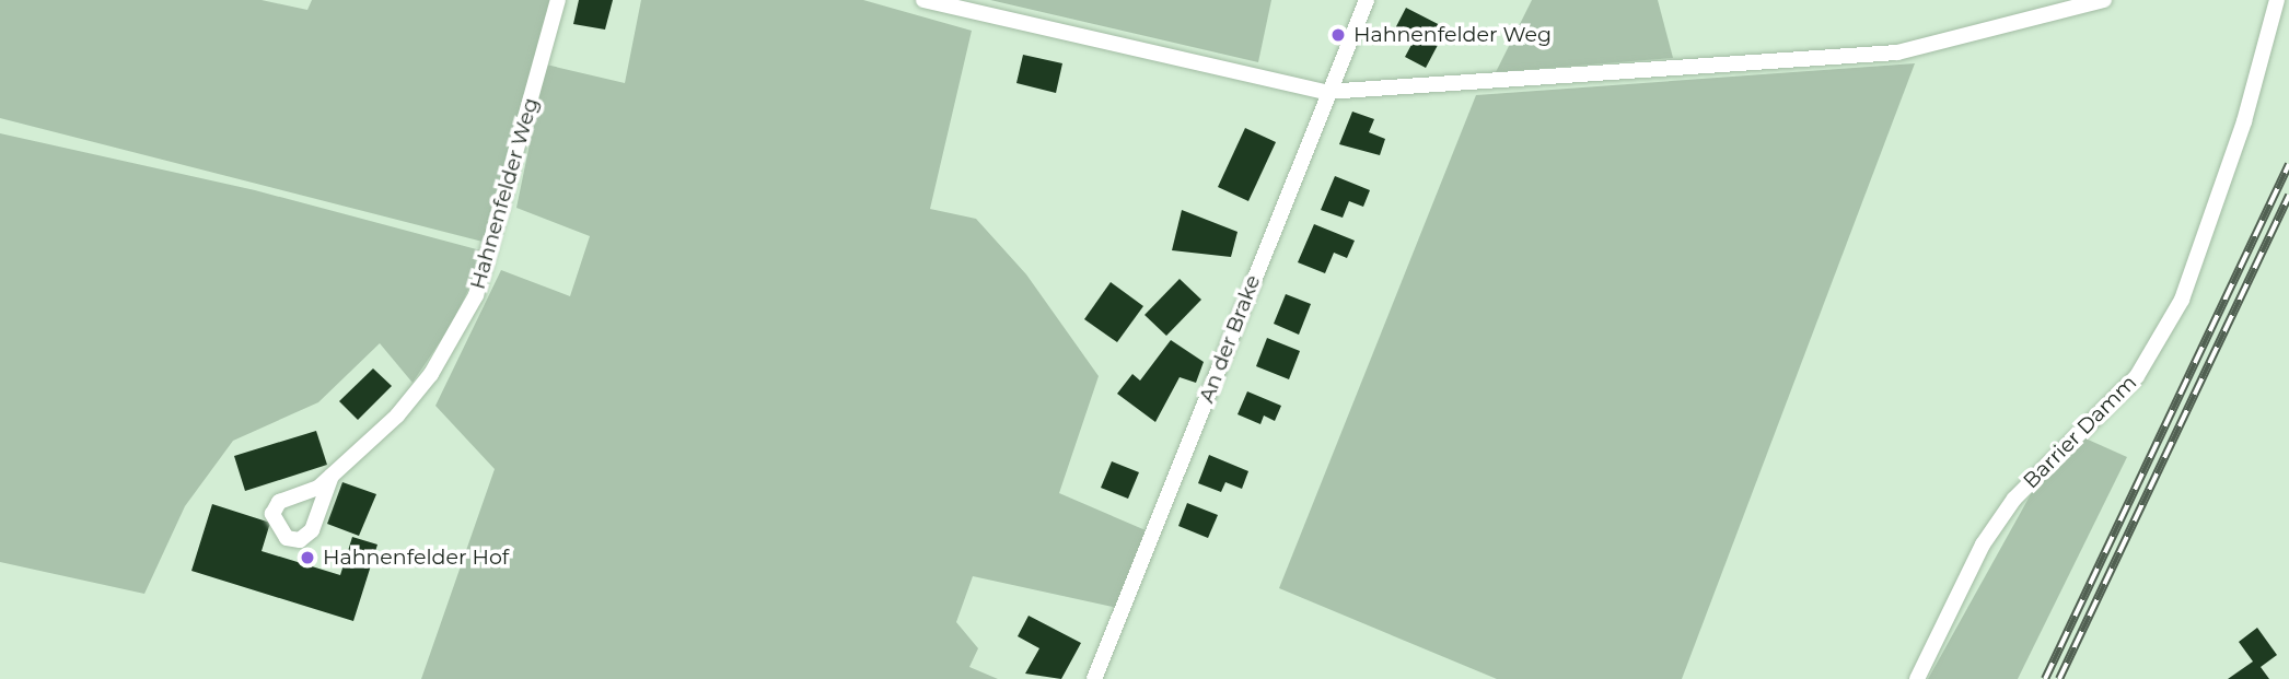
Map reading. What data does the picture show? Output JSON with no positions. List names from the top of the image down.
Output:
{
  "streets": {
    "street": ["Hahnenfelder Weg", "An der Brake", "Barrier Damm"]
  },
  "places": ["Hahnenfelder Weg", "Hahnenfelder Hof"]
}
